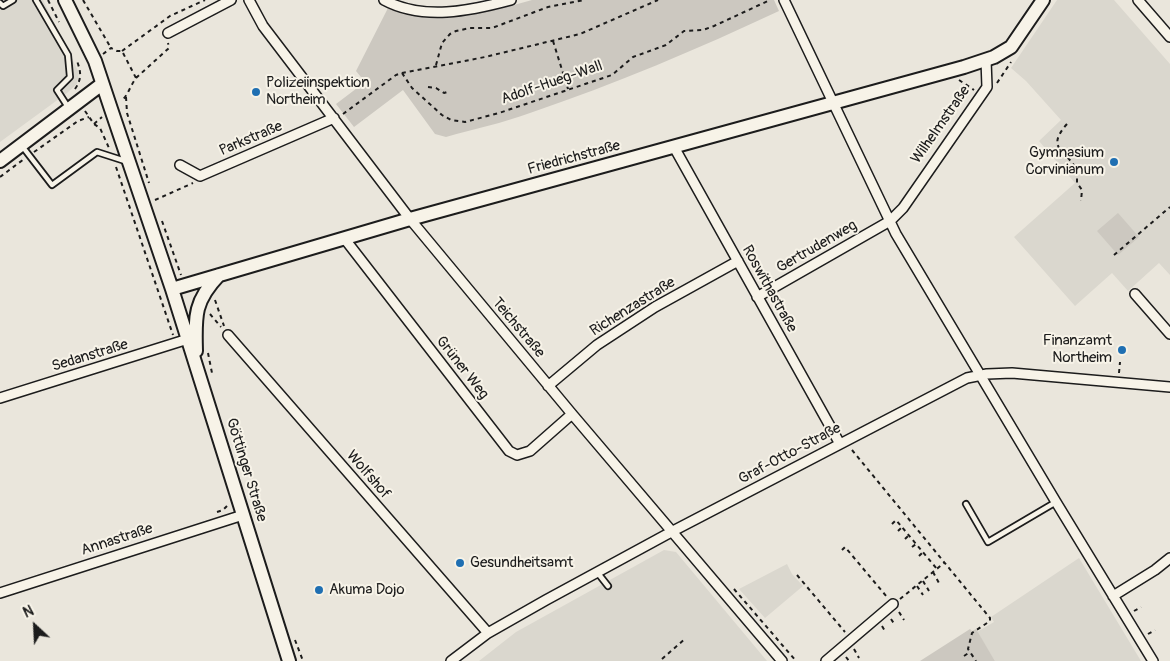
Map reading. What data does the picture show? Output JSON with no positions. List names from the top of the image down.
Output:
{
  "streets": {
    "street": [
      "Wilhelmstraße",
      "Parkstraße",
      "Friedrichstraße",
      "Gertrudenweg",
      "Roswithastraße",
      "Richenzastraße",
      "Teichstraße",
      "Sedanstraße",
      "Grüner Weg",
      "Graf-Otto-Straße",
      "Göttinger Straße",
      "Wolfshof",
      "Annastraße"
    ],
    "path": ["Adolf-Hueg-Wall"]
  },
  "crossings": [
    ["Wilhelmstraße", "Friedrichstraße"],
    ["Wilhelmstraße", "Gertrudenweg"],
    ["Parkstraße", "Teichstraße"],
    ["Friedrichstraße", "Roswithastraße"],
    ["Friedrichstraße", "Teichstraße"],
    ["Friedrichstraße", "Grüner Weg"],
    ["Friedrichstraße", "Göttinger Straße"],
    ["Gertrudenweg", "Roswithastraße"],
    ["Roswithastraße", "Richenzastraße"],
    ["Roswithastraße", "Graf-Otto-Straße"],
    ["Richenzastraße", "Teichstraße"],
    ["Teichstraße", "Grüner Weg"],
    ["Teichstraße", "Graf-Otto-Straße"],
    ["Sedanstraße", "Göttinger Straße"],
    ["Graf-Otto-Straße", "Wolfshof"],
    ["Göttinger Straße", "Annastraße"]
  ],
  "places": [
    "Polizeiinspektion Northeim",
    "Gymnasium Corvinianum",
    "Finanzamt Northeim",
    "Gesundheitsamt",
    "Akuma Dojo"
  ],
  "north": "top left"
}
